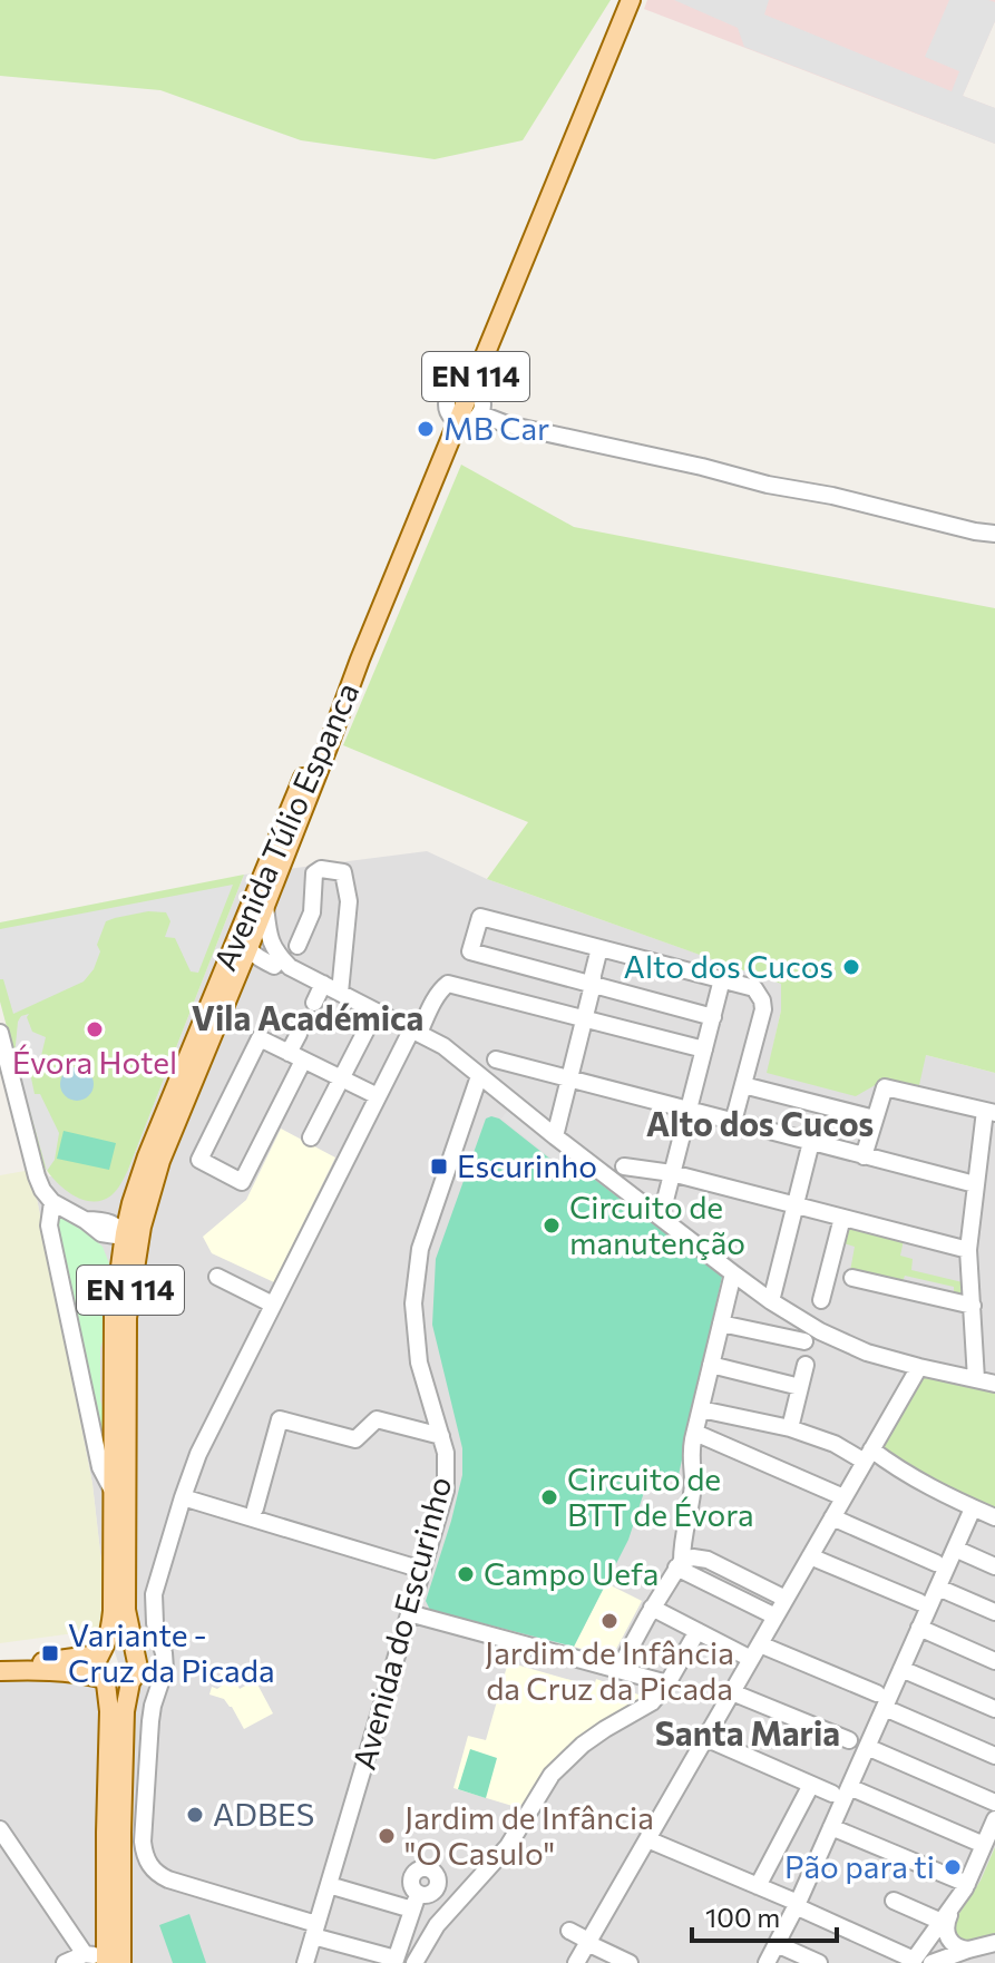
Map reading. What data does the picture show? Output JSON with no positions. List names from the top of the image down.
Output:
{
  "streets": {
    "main road": ["EN 114", "Avenida Túlio Espanca"],
    "street": ["Avenida do Escurinho"]
  },
  "crossings": [
    ["EN 114", "Avenida Túlio Espanca"]
  ],
  "districts": ["Vila Académica", "Alto dos Cucos", "Santa Maria"],
  "places": {
    "other": [
      "MB Car",
      "Alto dos Cucos",
      "Évora Hotel",
      "Circuito de manutenção",
      "Circuito de BTT de Évora",
      "Campo Uefa",
      "Jardim de Infância da Cruz da Picada",
      "ADBES",
      "Jardim de Infância \"O Casulo\"",
      "Pão para ti"
    ],
    "transit": ["Escurinho", "Variante - Cruz da Picada"]
  },
  "scale_bar": "100 m"
}
